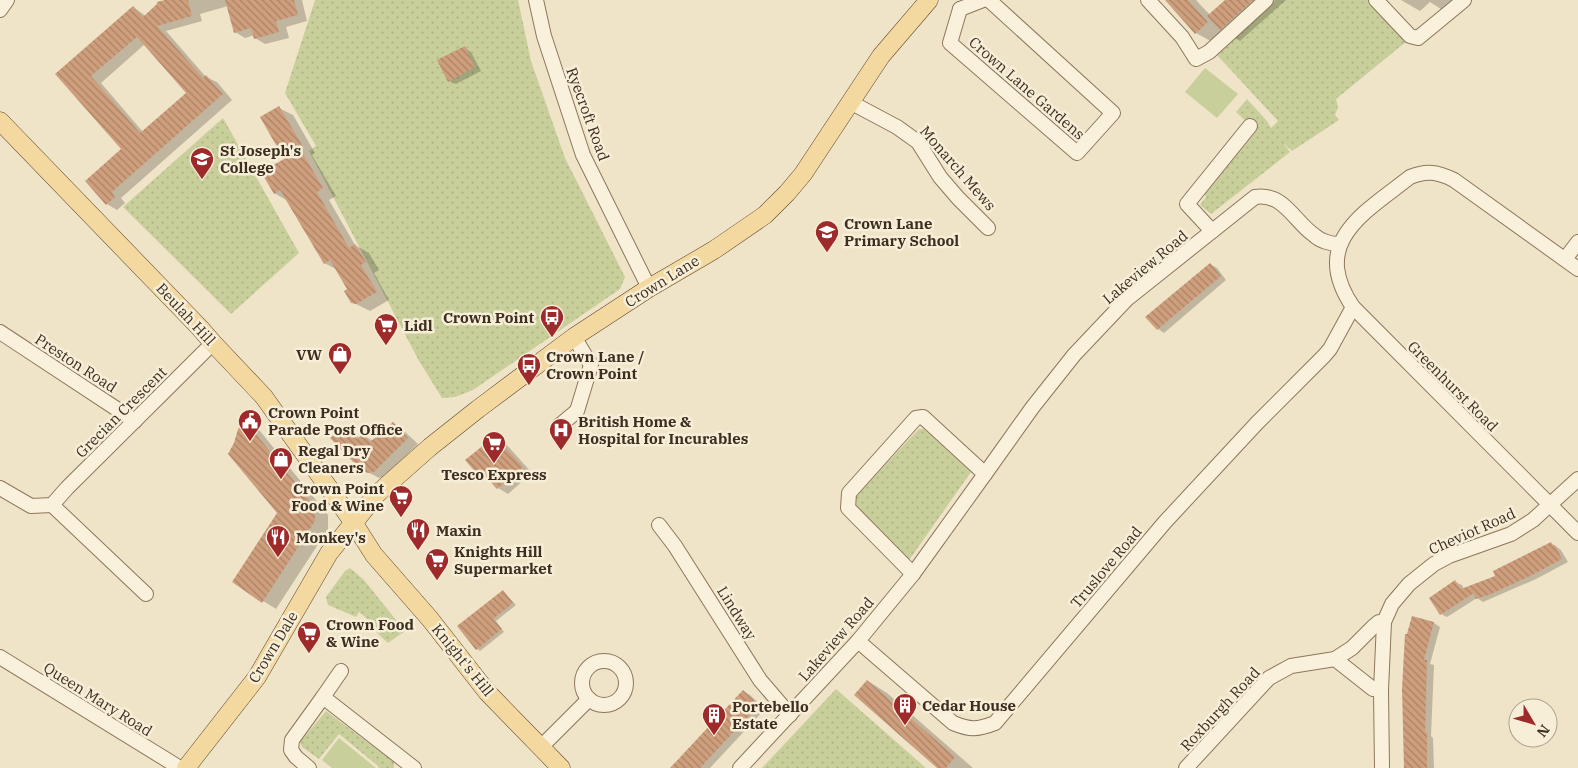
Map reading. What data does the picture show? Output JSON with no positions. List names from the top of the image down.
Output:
{
  "streets": {
    "main road": [
      "Crown Lane",
      "Beulah Hill",
      "Crown Dale",
      "Knight's Hill"
    ],
    "street": [
      "Crown Lane Gardens",
      "Ryecroft Road",
      "Monarch Mews",
      "Lakeview Road",
      "Preston Road",
      "Greenhurst Road",
      "Grecian Crescent",
      "Cheviot Road",
      "Truslove Road",
      "Lindway",
      "Queen Mary Road",
      "Roxburgh Road"
    ]
  },
  "crossings": [
    ["Ryecroft Road", "Crown Lane"],
    ["Monarch Mews", "Crown Lane"],
    ["Lakeview Road", "Greenhurst Road"],
    ["Lakeview Road", "Truslove Road"],
    ["Lakeview Road", "Lindway"],
    ["Crown Lane", "Beulah Hill"],
    ["Crown Lane", "Crown Dale"],
    ["Crown Lane", "Knight's Hill"],
    ["Beulah Hill", "Grecian Crescent"],
    ["Beulah Hill", "Crown Dale"],
    ["Beulah Hill", "Knight's Hill"],
    ["Preston Road", "Grecian Crescent"],
    ["Greenhurst Road", "Cheviot Road"],
    ["Greenhurst Road", "Truslove Road"],
    ["Cheviot Road", "Roxburgh Road"],
    ["Crown Dale", "Knight's Hill"]
  ],
  "places": {
    "school or university": ["St Joseph's College", "Crown Lane Primary School"],
    "bus stop": ["Crown Point", "Crown Lane / Crown Point"],
    "supermarket": [
      "Lidl",
      "Tesco Express",
      "Crown Point Food & Wine",
      "Knights Hill Supermarket",
      "Crown Food & Wine"
    ],
    "shop": ["VW", "Regal Dry Cleaners"],
    "public building": ["Crown Point Parade Post Office"],
    "hospital": ["British Home & Hospital for Incurables"],
    "restaurant": ["Maxin", "Monkey's"],
    "building": ["Cedar House", "Portebello Estate"]
  },
  "north": "bottom right"
}
